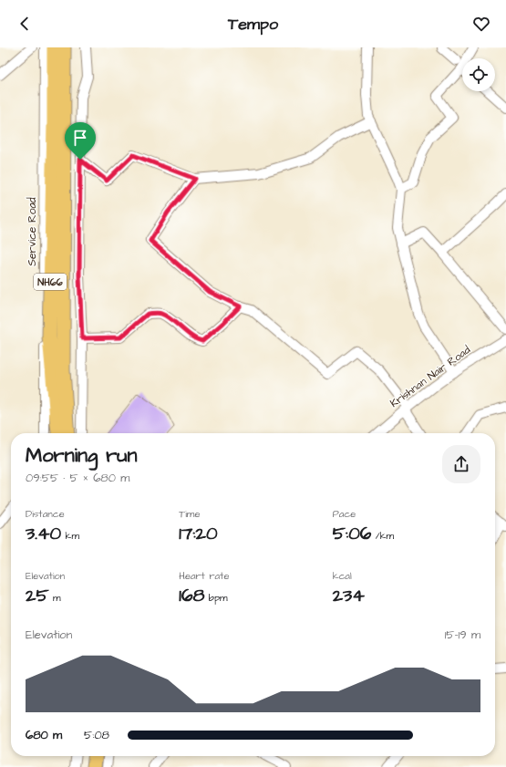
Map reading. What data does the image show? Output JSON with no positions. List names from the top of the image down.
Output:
{
  "streets": {
    "highway": ["NH66"],
    "street": ["Service Road", "Krishnan Nair Road"]
  },
  "page": {
    "header": "Tempo",
    "heading": ["Morning run", "09:55 · 5 × 680 m"],
    "stats": [
      ["Distance", "3.40 km"],
      ["Time", "17:20"],
      ["Pace", "5:06 /km"],
      ["Elevation", "25 m"],
      ["Heart rate", "168 bpm"],
      ["kcal", "234"]
    ],
    "chart": ["Elevation", "15–19 m"],
    "list": [
      {
        "name": "680 m",
        "note": "5:08"
      }
    ]
  }
}
